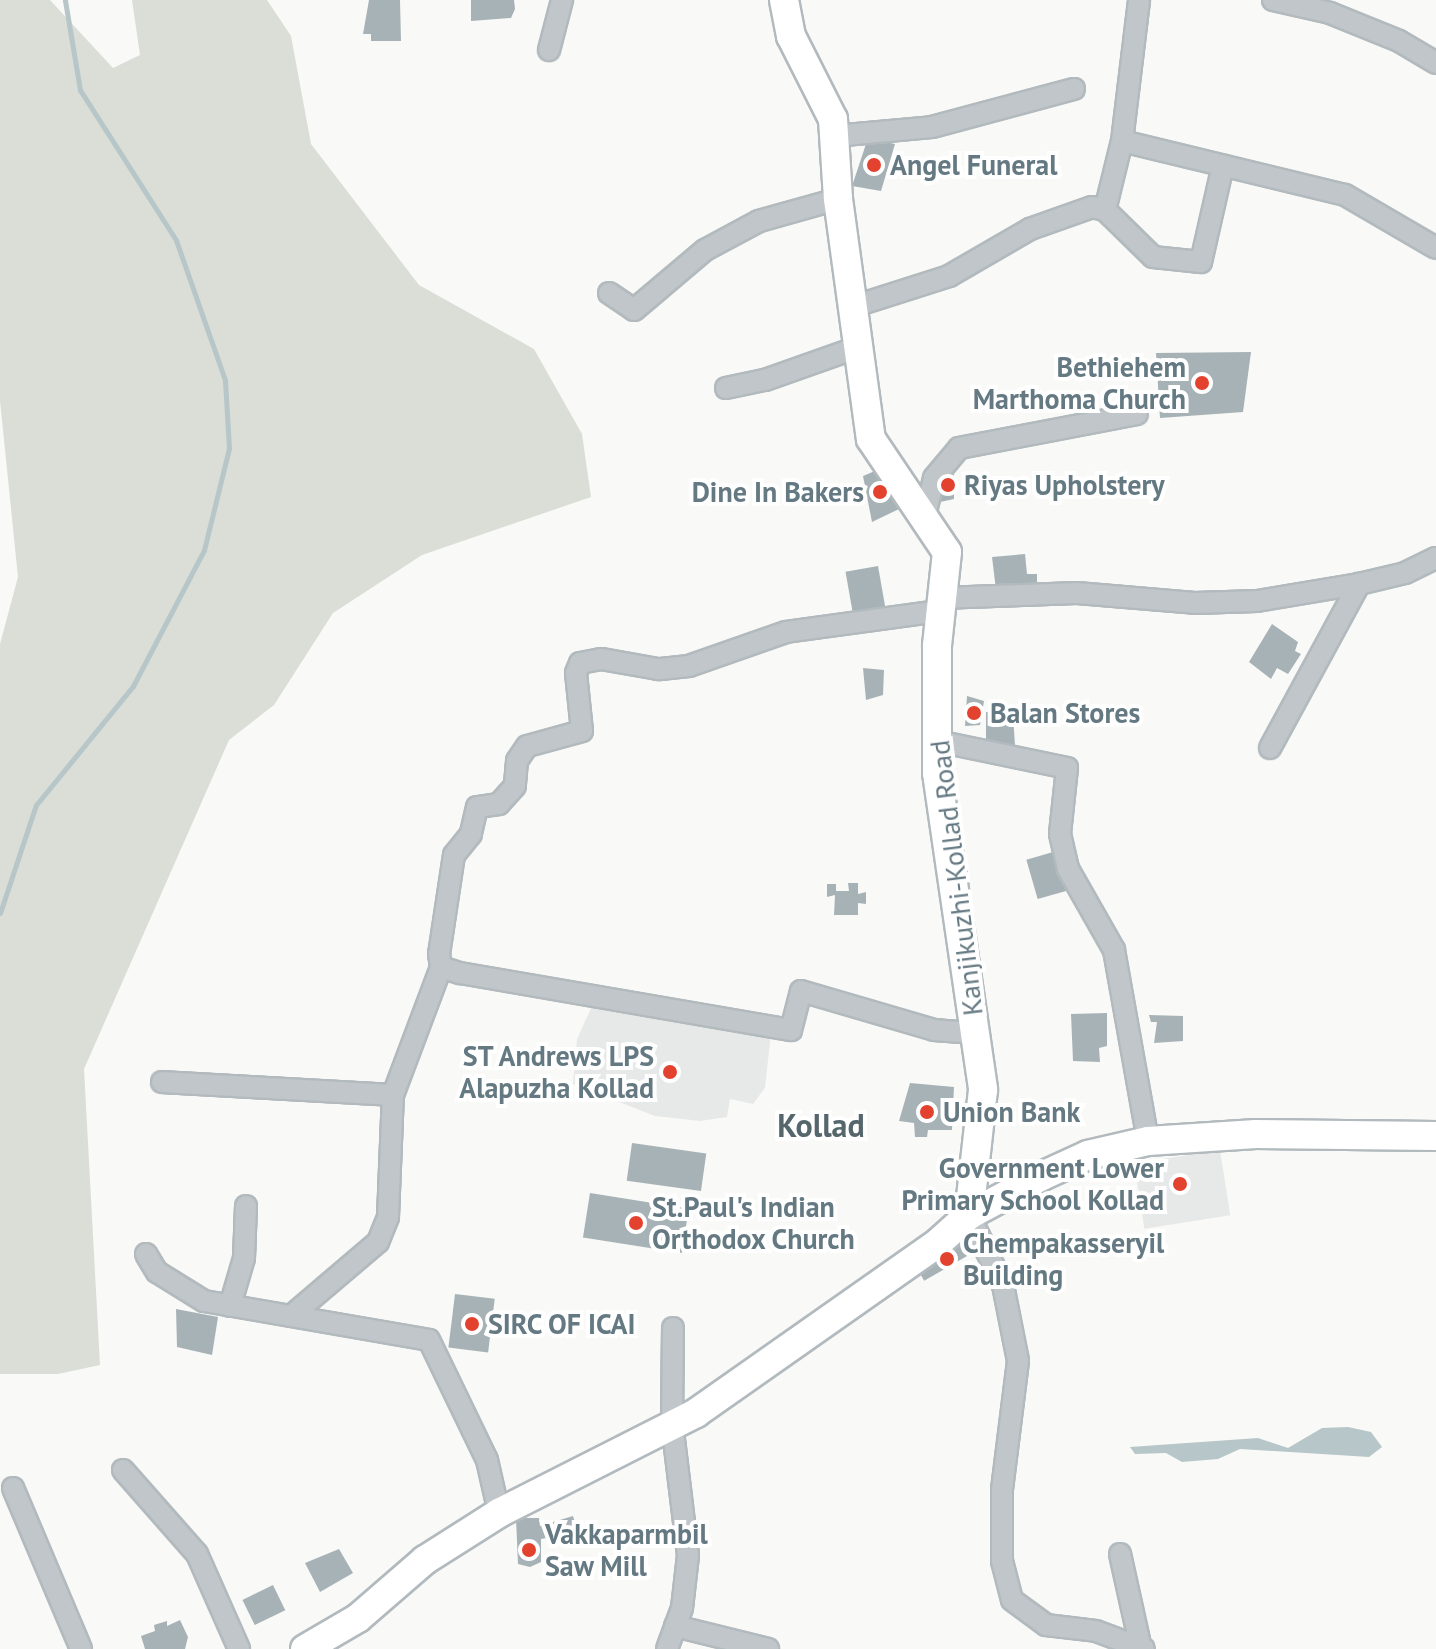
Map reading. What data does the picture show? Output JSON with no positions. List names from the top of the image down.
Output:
{
  "streets": {
    "main road": ["Kanjikuzhi-Kollad Road"]
  },
  "districts": ["Kollad"],
  "places": [
    "Angel Funeral",
    "Bethiehem Marthoma Church",
    "Riyas Upholstery",
    "Dine In Bakers",
    "Balan Stores",
    "ST Andrews LPS Alapuzha Kollad",
    "Union Bank",
    "Government Lower Primary School Kollad",
    "St.Paul's Indian Orthodox Church",
    "Chempakasseryil Building",
    "SIRC OF ICAI",
    "Vakkaparmbil Saw Mill"
  ]
}
